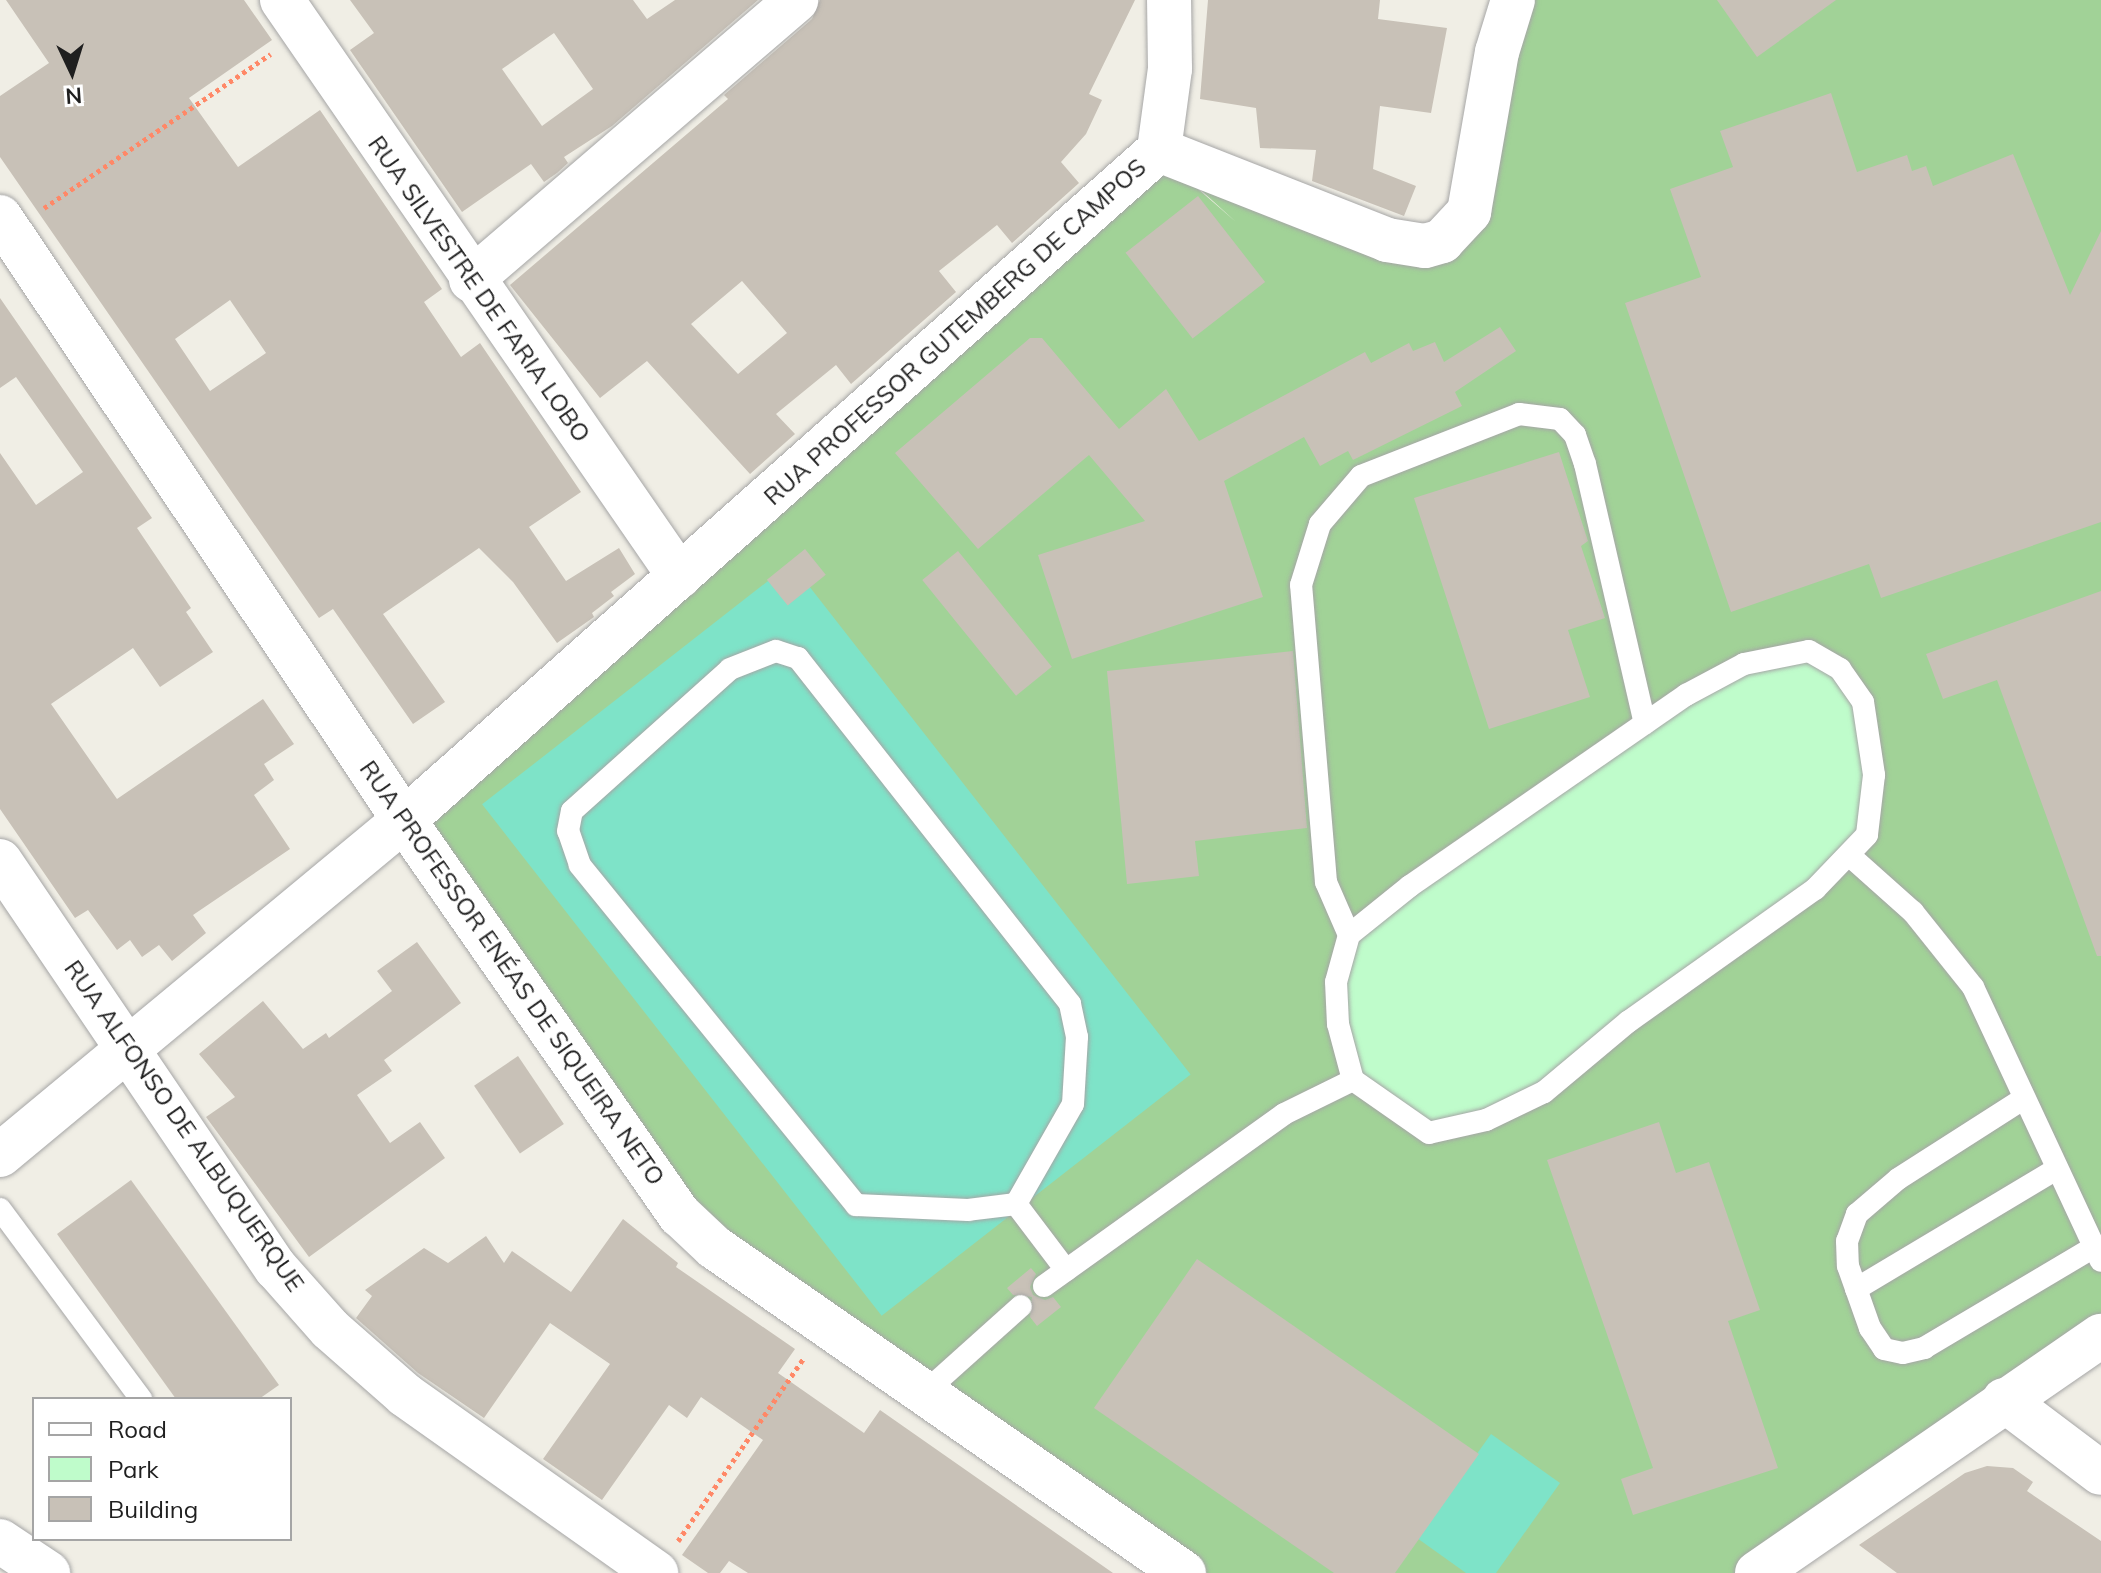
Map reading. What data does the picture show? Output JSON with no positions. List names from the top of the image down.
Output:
{
  "streets": {
    "street": [
      "RUA SILVESTRE DE FARIA LOBO",
      "RUA PROFESSOR GUTEMBERG DE CAMPOS",
      "RUA PROFESSOR ENÉAS DE SIQUEIRA NETO",
      "RUA ALFONSO DE ALBUQUERQUE"
    ]
  },
  "crossings": [
    ["RUA SILVESTRE DE FARIA LOBO", "RUA PROFESSOR GUTEMBERG DE CAMPOS"],
    ["RUA PROFESSOR GUTEMBERG DE CAMPOS", "RUA PROFESSOR ENÉAS DE SIQUEIRA NETO"],
    ["RUA PROFESSOR GUTEMBERG DE CAMPOS", "RUA ALFONSO DE ALBUQUERQUE"]
  ],
  "legend": ["Road", "Park", "Building"],
  "north": "bottom"
}
